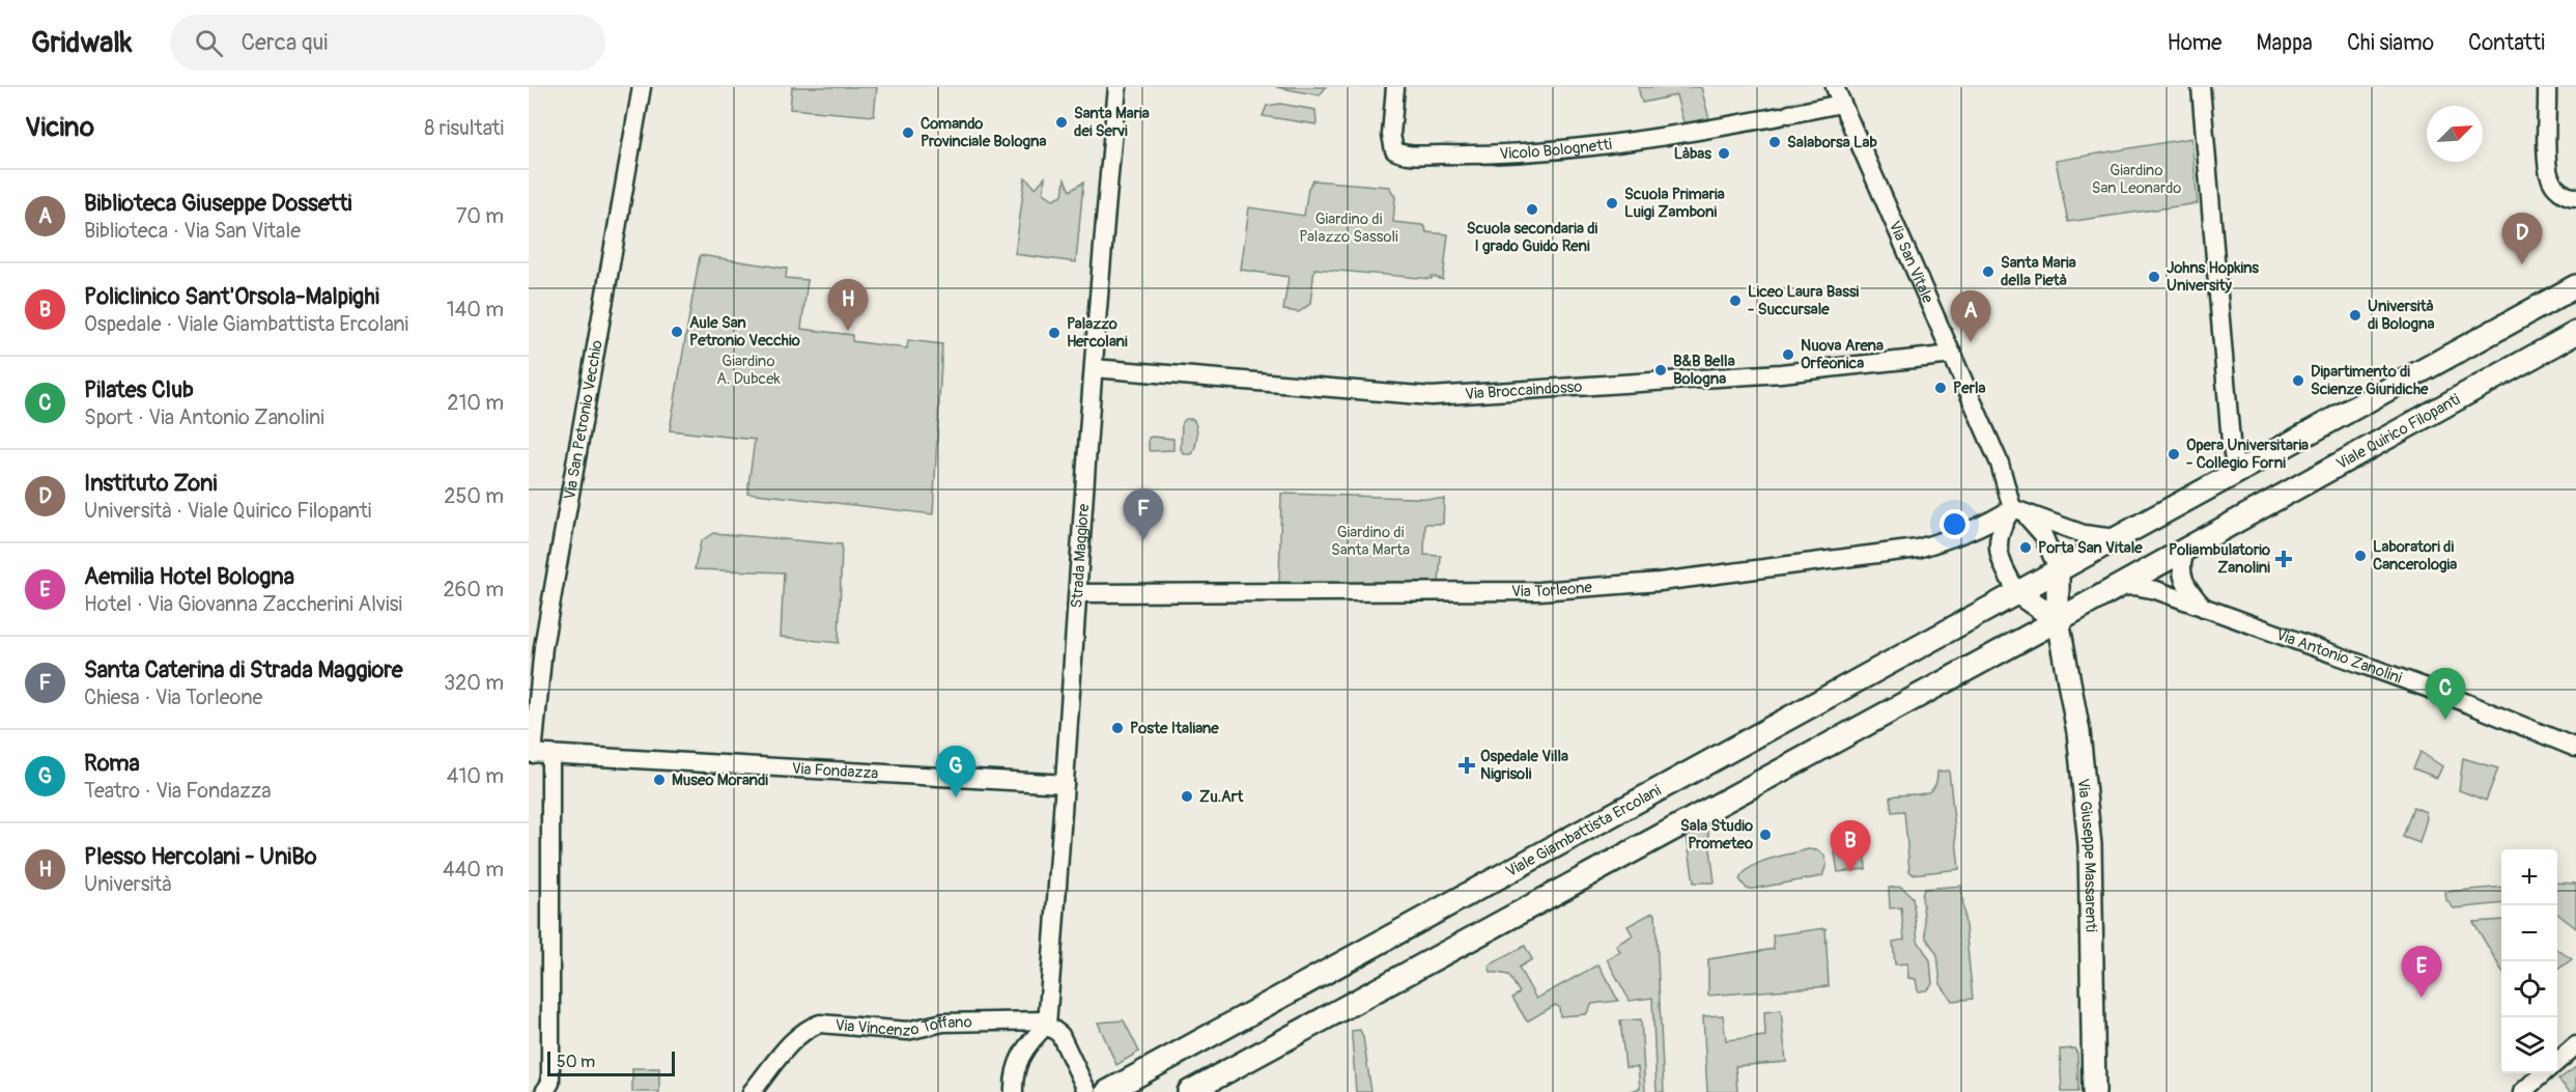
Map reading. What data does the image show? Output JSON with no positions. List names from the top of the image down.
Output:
{
  "streets": {
    "main road": ["Viale Quirico Filopanti", "Viale Giambattista Ercolani", "Via Giuseppe Massarenti"],
    "street": [
      "Vicolo Bolognetti",
      "Via San Vitale",
      "Via Broccaindosso",
      "Via San Petronio Vecchio",
      "Strada Maggiore",
      "Via Torleone",
      "Via Antonio Zanolini",
      "Via Fondazza",
      "Via Vincenzo Toffano"
    ]
  },
  "crossings": [
    ["Vicolo Bolognetti", "Via San Vitale"],
    ["Via San Vitale", "Via Broccaindosso"],
    ["Via San Vitale", "Via Torleone"],
    ["Via Broccaindosso", "Strada Maggiore"],
    ["Via San Petronio Vecchio", "Via Fondazza"],
    ["Viale Quirico Filopanti", "Via Antonio Zanolini"],
    ["Viale Quirico Filopanti", "Via Giuseppe Massarenti"],
    ["Strada Maggiore", "Via Torleone"],
    ["Strada Maggiore", "Via Fondazza"],
    ["Strada Maggiore", "Via Vincenzo Toffano"],
    ["Viale Giambattista Ercolani", "Via Giuseppe Massarenti"]
  ],
  "parks": [
    "Giardino San Leonardo",
    "Giardino di Palazzo Sassoli",
    "Giardino A. Dubcek",
    "Giardino di Santa Marta"
  ],
  "places": {
    "other": [
      "Santa Maria dei Servi",
      "Comando Provinciale Bologna",
      "Salaborsa Lab",
      "Làbas",
      "Scuola Primaria Luigi Zamboni",
      "Scuola secondaria di I grado Guido Reni",
      "Santa Maria della Pietà",
      "Johns Hopkins University",
      "Liceo Laura Bassi - Succursale",
      "Università di Bologna",
      "Aule San Petronio Vecchio",
      "Palazzo Hercolani",
      "Nuova Arena Orfeonica",
      "B&B Bella Bologna",
      "Dipartimento di Scienze Giuridiche",
      "Perla",
      "Opera Universitaria - Collegio Forni",
      "Porta San Vitale",
      "Laboratori di Cancerologia",
      "Poste Italiane",
      "Museo Morandi",
      "Zu.Art",
      "Sala Studio Prometeo"
    ],
    "health": ["Poliambulatorio Zanolini", "Ospedale Villa Nigrisoli"]
  },
  "scale_bar": "50 m",
  "north": "top right",
  "page": {
    "header": "Gridwalk",
    "search": "Cerca qui",
    "nav": [
      "Home",
      "Mappa",
      "Chi siamo",
      "Contatti"
    ],
    "heading": ["Vicino", "8 risultati"],
    "list": [
      {
        "mark": "A",
        "name": "Biblioteca Giuseppe Dossetti",
        "note": "Biblioteca · Via San Vitale",
        "value": "70 m"
      },
      {
        "mark": "B",
        "name": "Policlinico Sant'Orsola-Malpighi",
        "note": "Ospedale · Viale Giambattista Ercolani",
        "value": "140 m"
      },
      {
        "mark": "C",
        "name": "Pilates Club",
        "note": "Sport · Via Antonio Zanolini",
        "value": "210 m"
      },
      {
        "mark": "D",
        "name": "Instituto Zoni",
        "note": "Università · Viale Quirico Filopanti",
        "value": "250 m"
      },
      {
        "mark": "E",
        "name": "Aemilia Hotel Bologna",
        "note": "Hotel · Via Giovanna Zaccherini Alvisi",
        "value": "260 m"
      },
      {
        "mark": "F",
        "name": "Santa Caterina di Strada Maggiore",
        "note": "Chiesa · Via Torleone",
        "value": "320 m"
      },
      {
        "mark": "G",
        "name": "Roma",
        "note": "Teatro · Via Fondazza",
        "value": "410 m"
      },
      {
        "mark": "H",
        "name": "Plesso Hercolani - UniBo",
        "note": "Università",
        "value": "440 m"
      }
    ],
    "pins": [
      "D",
      "H",
      "A",
      "F",
      "C",
      "G",
      "B",
      "E"
    ],
    "map_buttons": ["+", "−"],
    "scale": "50 m"
  }
}
